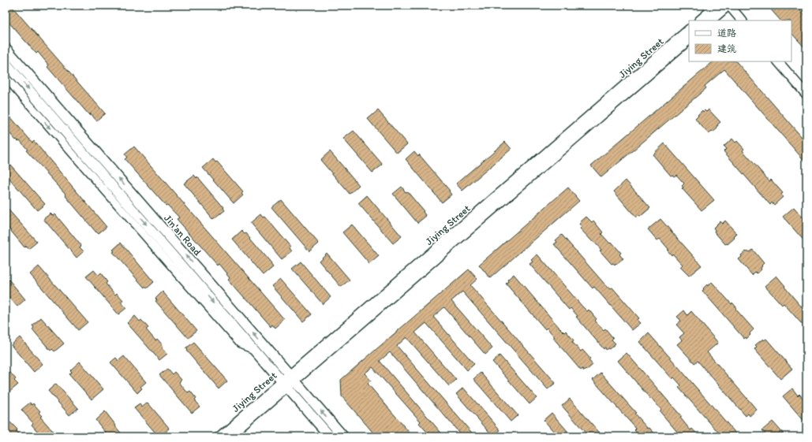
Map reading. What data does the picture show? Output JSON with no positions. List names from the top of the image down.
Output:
{
  "streets": {
    "main road": ["Jiying Street", "Jin'an Road"]
  },
  "crossings": [
    ["Jiying Street", "Jin'an Road"]
  ],
  "legend": ["道路", "建筑"]
}
